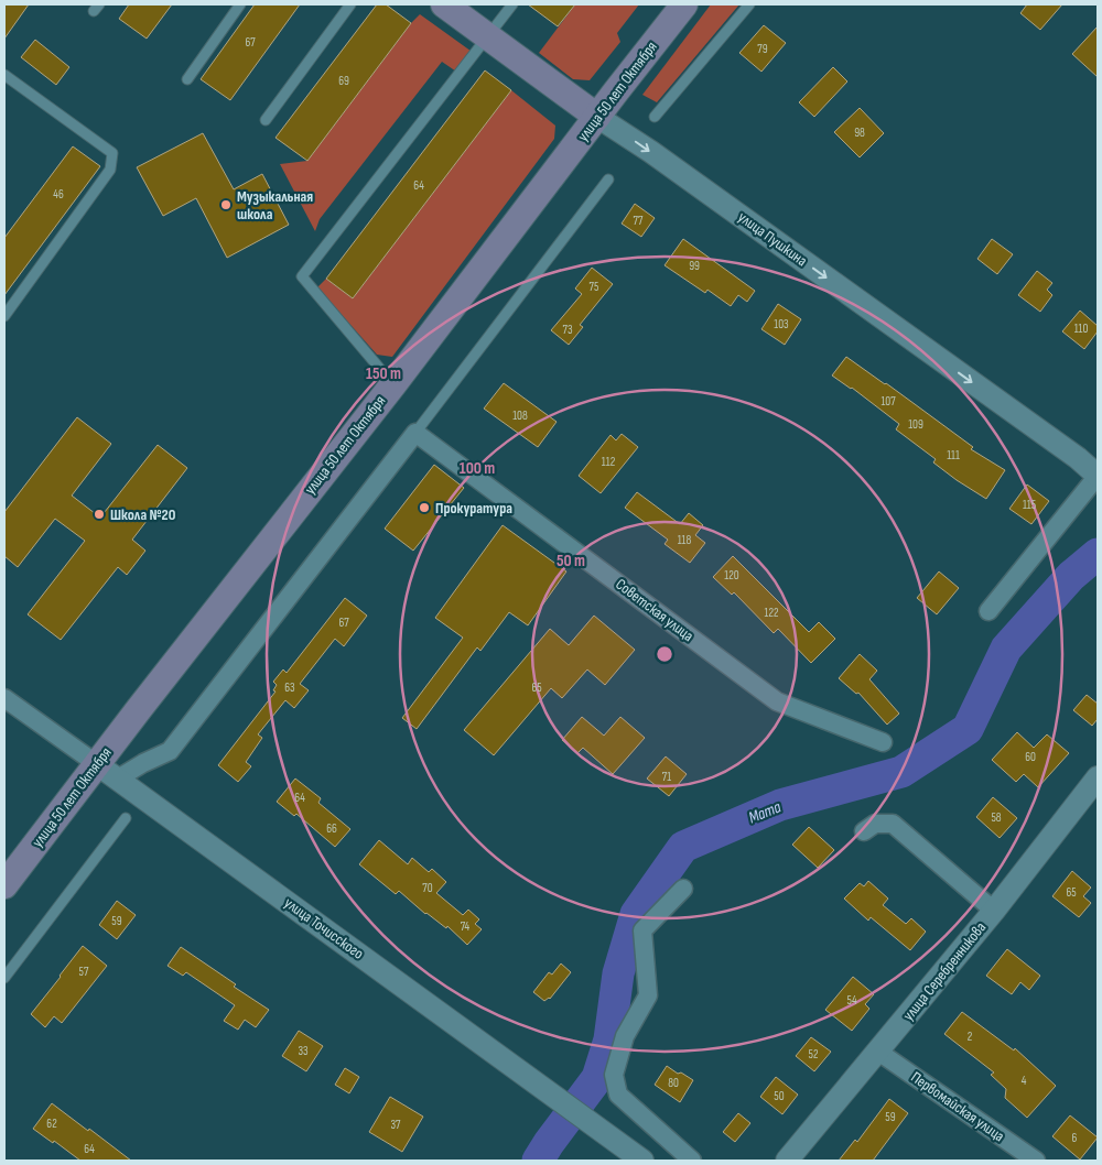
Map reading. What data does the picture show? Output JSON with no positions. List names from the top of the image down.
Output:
{
  "streets": {
    "main road": ["улица 50 лет Октября", "улица Пушкина"],
    "street": [
      "Советская улица",
      "улица Точисского",
      "улица Серебренникова",
      "Первомайская улица"
    ]
  },
  "crossings": [
    ["улица 50 лет Октября", "улица Пушкина"],
    ["улица 50 лет Октября", "улица Точисского"],
    ["улица Серебренникова", "Первомайская улица"]
  ],
  "one_way": ["улица Пушкина"],
  "water": ["Мата"],
  "places": ["Музыкальная школа", "Прокуратура", "Школа №20"],
  "house_numbers": [
    "67",
    "79",
    "69",
    "98",
    "64",
    "46",
    "77",
    "99",
    "75",
    "103",
    "110",
    "73",
    "107",
    "108",
    "109",
    "111",
    "112",
    "115",
    "118",
    "120",
    "122",
    "67",
    "63",
    "65",
    "60",
    "71",
    "64",
    "58",
    "66",
    "70",
    "65",
    "59",
    "74",
    "57",
    "54",
    "2",
    "33",
    "52",
    "4",
    "80",
    "50",
    "59",
    "62",
    "37",
    "6",
    "64"
  ],
  "rings": ["150 m", "100 m", "50 m"]
}
